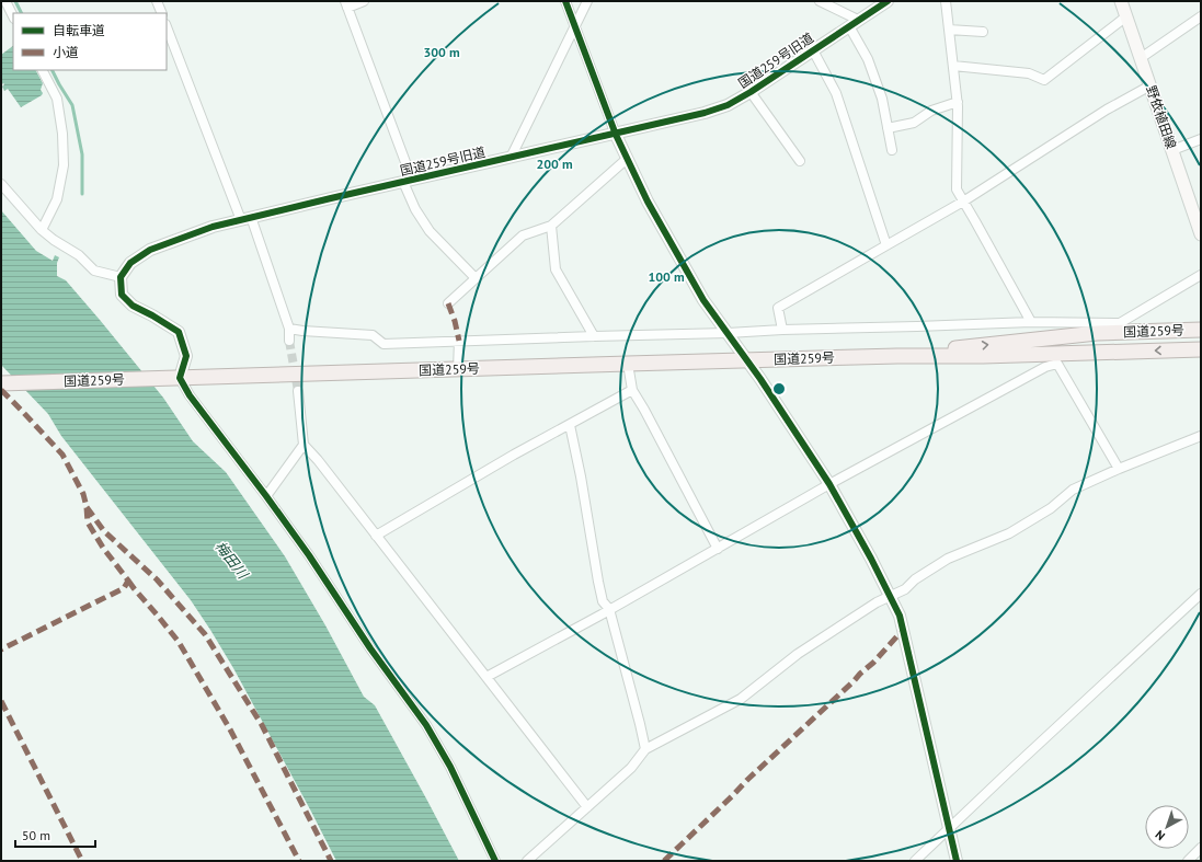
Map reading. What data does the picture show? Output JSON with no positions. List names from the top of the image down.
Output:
{
  "streets": {
    "highway": ["国道259号"],
    "main road": ["野依植田線"],
    "street": ["国道259号旧道"]
  },
  "water": ["梅田川"],
  "legend": ["自転車道", "小道"],
  "scale_bar": "50 m",
  "north": "bottom left",
  "rings": ["300 m", "200 m", "100 m"]
}
